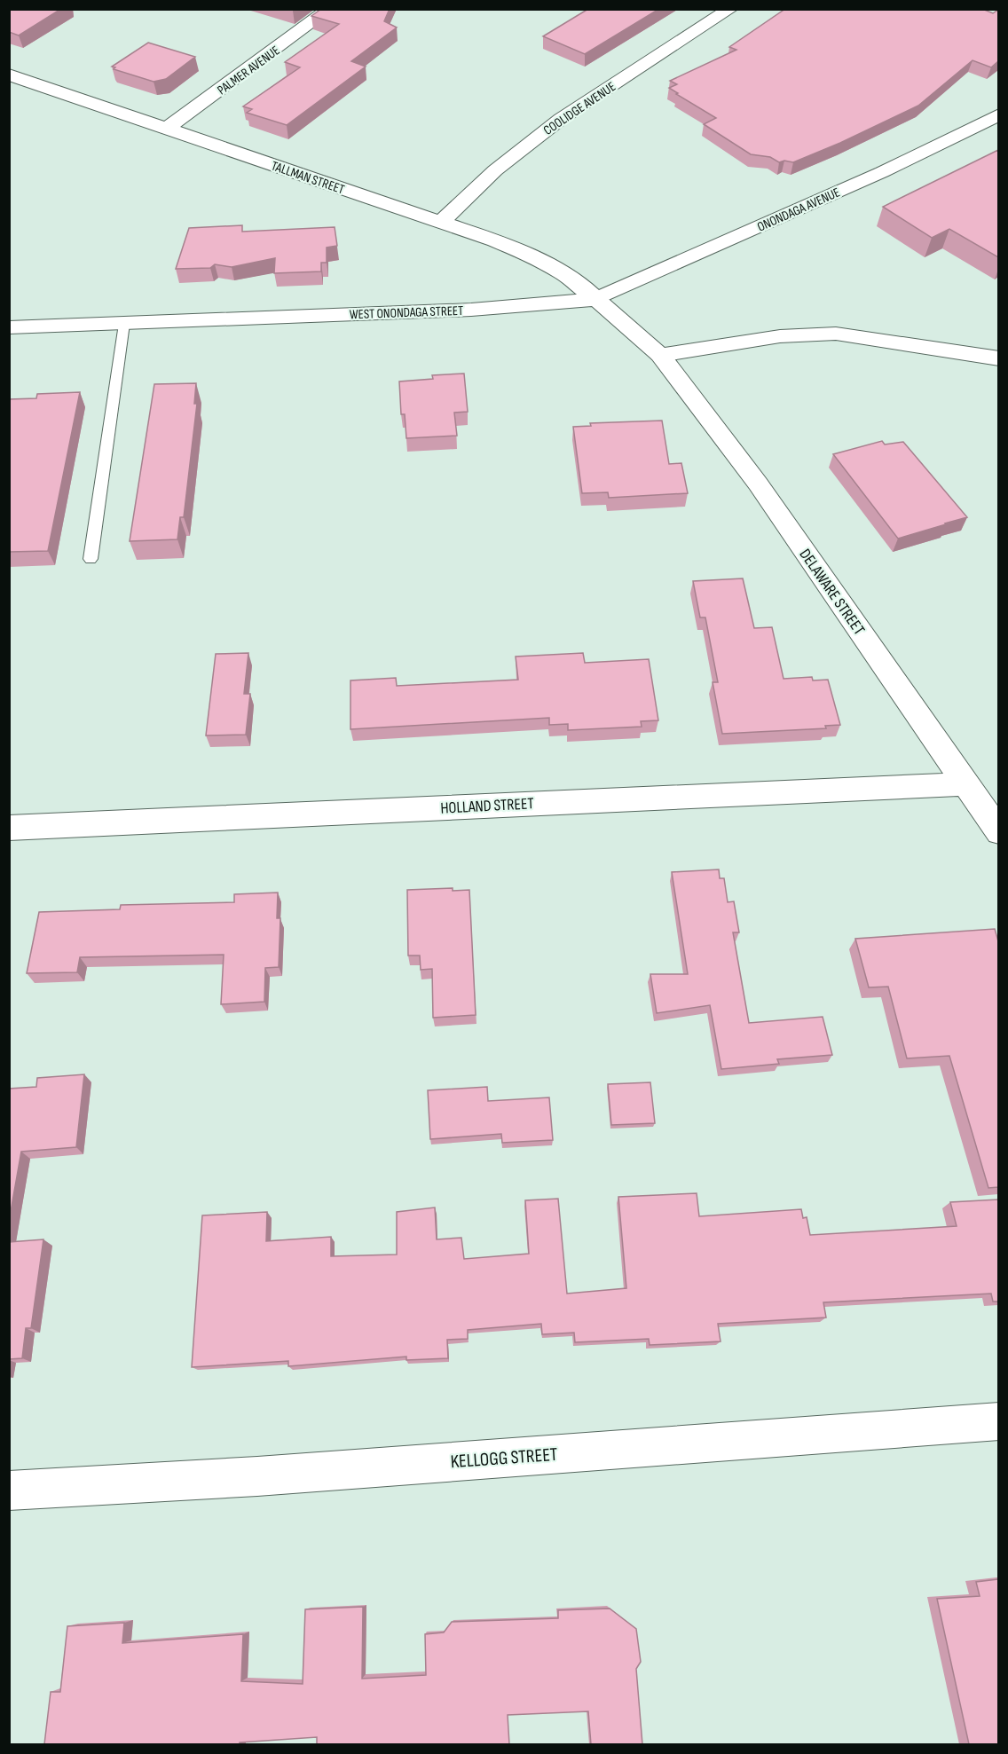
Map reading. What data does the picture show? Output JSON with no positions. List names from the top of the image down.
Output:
{
  "streets": {
    "street": [
      "PALMER AVENUE",
      "COOLIDGE AVENUE",
      "TALLMAN STREET",
      "ONONDAGA AVENUE",
      "WEST ONONDAGA STREET",
      "DELAWARE STREET",
      "HOLLAND STREET",
      "KELLOGG STREET"
    ]
  },
  "crossings": [
    ["PALMER AVENUE", "TALLMAN STREET"],
    ["COOLIDGE AVENUE", "TALLMAN STREET"],
    ["TALLMAN STREET", "ONONDAGA AVENUE"],
    ["TALLMAN STREET", "WEST ONONDAGA STREET"],
    ["ONONDAGA AVENUE", "WEST ONONDAGA STREET"],
    ["DELAWARE STREET", "HOLLAND STREET"]
  ]
}
